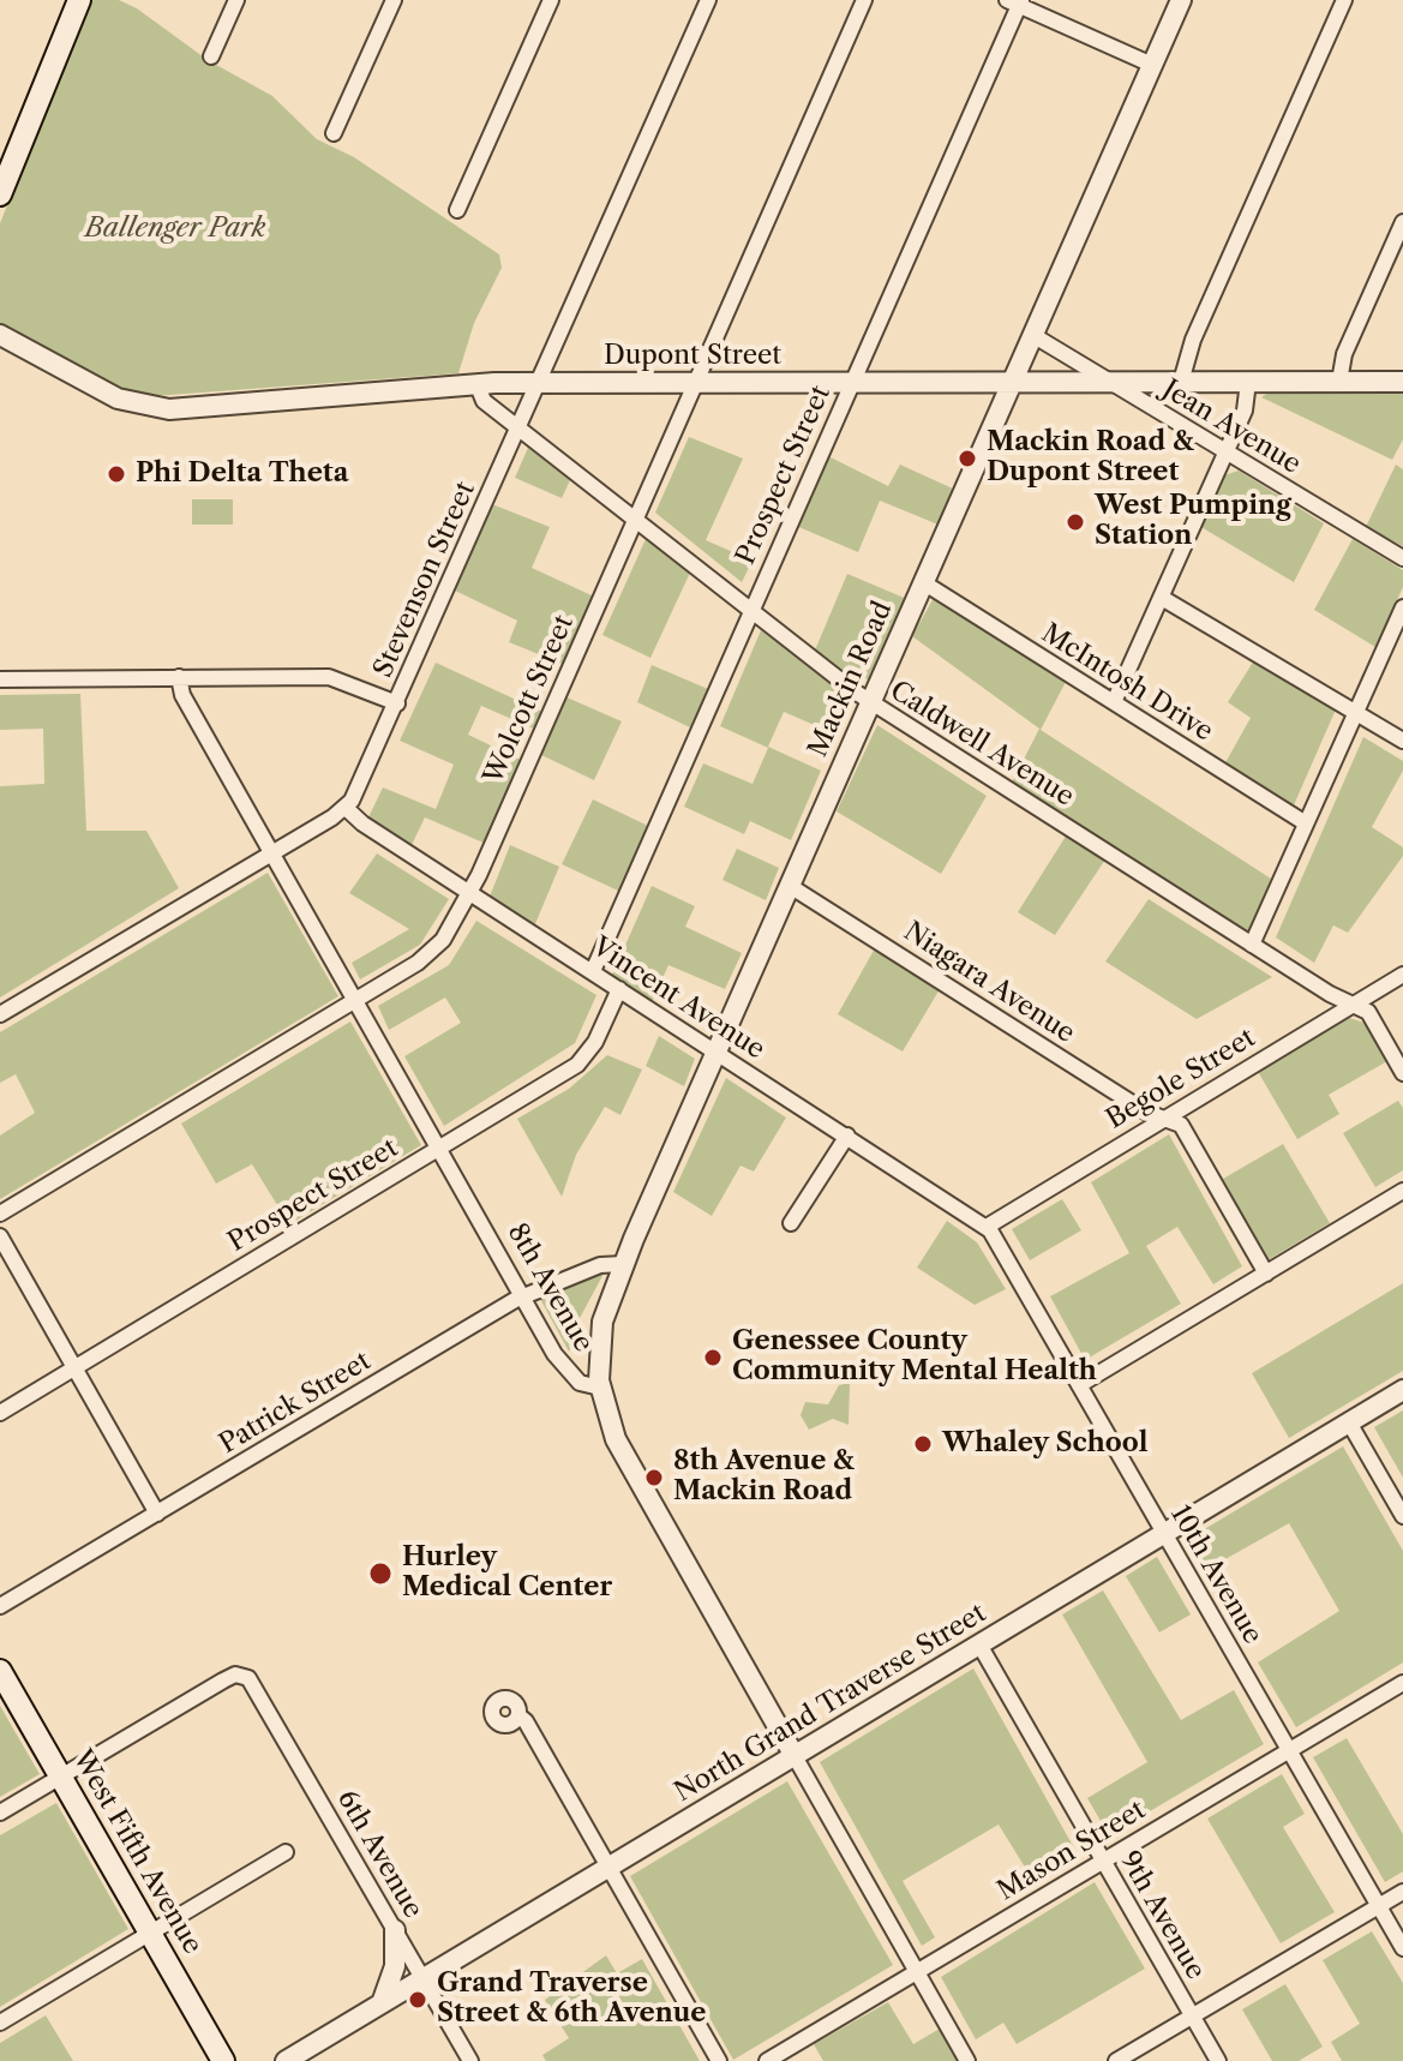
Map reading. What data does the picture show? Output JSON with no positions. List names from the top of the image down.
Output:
{
  "streets": {
    "main road": ["West Fifth Avenue"],
    "street": [
      "Dupont Street",
      "Jean Avenue",
      "Prospect Street",
      "Stevenson Street",
      "Mackin Road",
      "McIntosh Drive",
      "Wolcott Street",
      "Caldwell Avenue",
      "Niagara Avenue",
      "Vincent Avenue",
      "Begole Street",
      "8th Avenue",
      "Patrick Street",
      "10th Avenue",
      "North Grand Traverse Street",
      "Mason Street",
      "6th Avenue",
      "9th Avenue"
    ]
  },
  "crossings": [
    ["Dupont Street", "Jean Avenue"],
    ["Dupont Street", "Prospect Street"],
    ["Dupont Street", "Stevenson Street"],
    ["Dupont Street", "Mackin Road"],
    ["Dupont Street", "Wolcott Street"],
    ["Dupont Street", "Caldwell Avenue"],
    ["Jean Avenue", "Mackin Road"],
    ["Prospect Street", "Caldwell Avenue"],
    ["Prospect Street", "Vincent Avenue"],
    ["Prospect Street", "8th Avenue"],
    ["Stevenson Street", "Caldwell Avenue"],
    ["Stevenson Street", "Vincent Avenue"],
    ["Stevenson Street", "8th Avenue"],
    ["Mackin Road", "McIntosh Drive"],
    ["Mackin Road", "Caldwell Avenue"],
    ["Mackin Road", "Niagara Avenue"],
    ["Mackin Road", "Vincent Avenue"],
    ["Mackin Road", "8th Avenue"],
    ["Mackin Road", "Patrick Street"],
    ["Wolcott Street", "Caldwell Avenue"],
    ["Wolcott Street", "Vincent Avenue"],
    ["Wolcott Street", "8th Avenue"],
    ["Caldwell Avenue", "Begole Street"],
    ["Niagara Avenue", "Begole Street"],
    ["Vincent Avenue", "Begole Street"],
    ["Vincent Avenue", "10th Avenue"],
    ["Begole Street", "10th Avenue"],
    ["8th Avenue", "Patrick Street"],
    ["10th Avenue", "North Grand Traverse Street"],
    ["10th Avenue", "Mason Street"],
    ["North Grand Traverse Street", "6th Avenue"],
    ["North Grand Traverse Street", "9th Avenue"],
    ["Mason Street", "9th Avenue"],
    ["West Fifth Avenue", "6th Avenue"]
  ],
  "parks": ["Ballenger Park"],
  "places": [
    "Mackin Road & Dupont Street",
    "Phi Delta Theta",
    "West Pumping Station",
    "Genessee County Community Mental Health",
    "Whaley School",
    "8th Avenue & Mackin Road",
    "Hurley Medical Center",
    "Grand Traverse Street & 6th Avenue"
  ]
}
